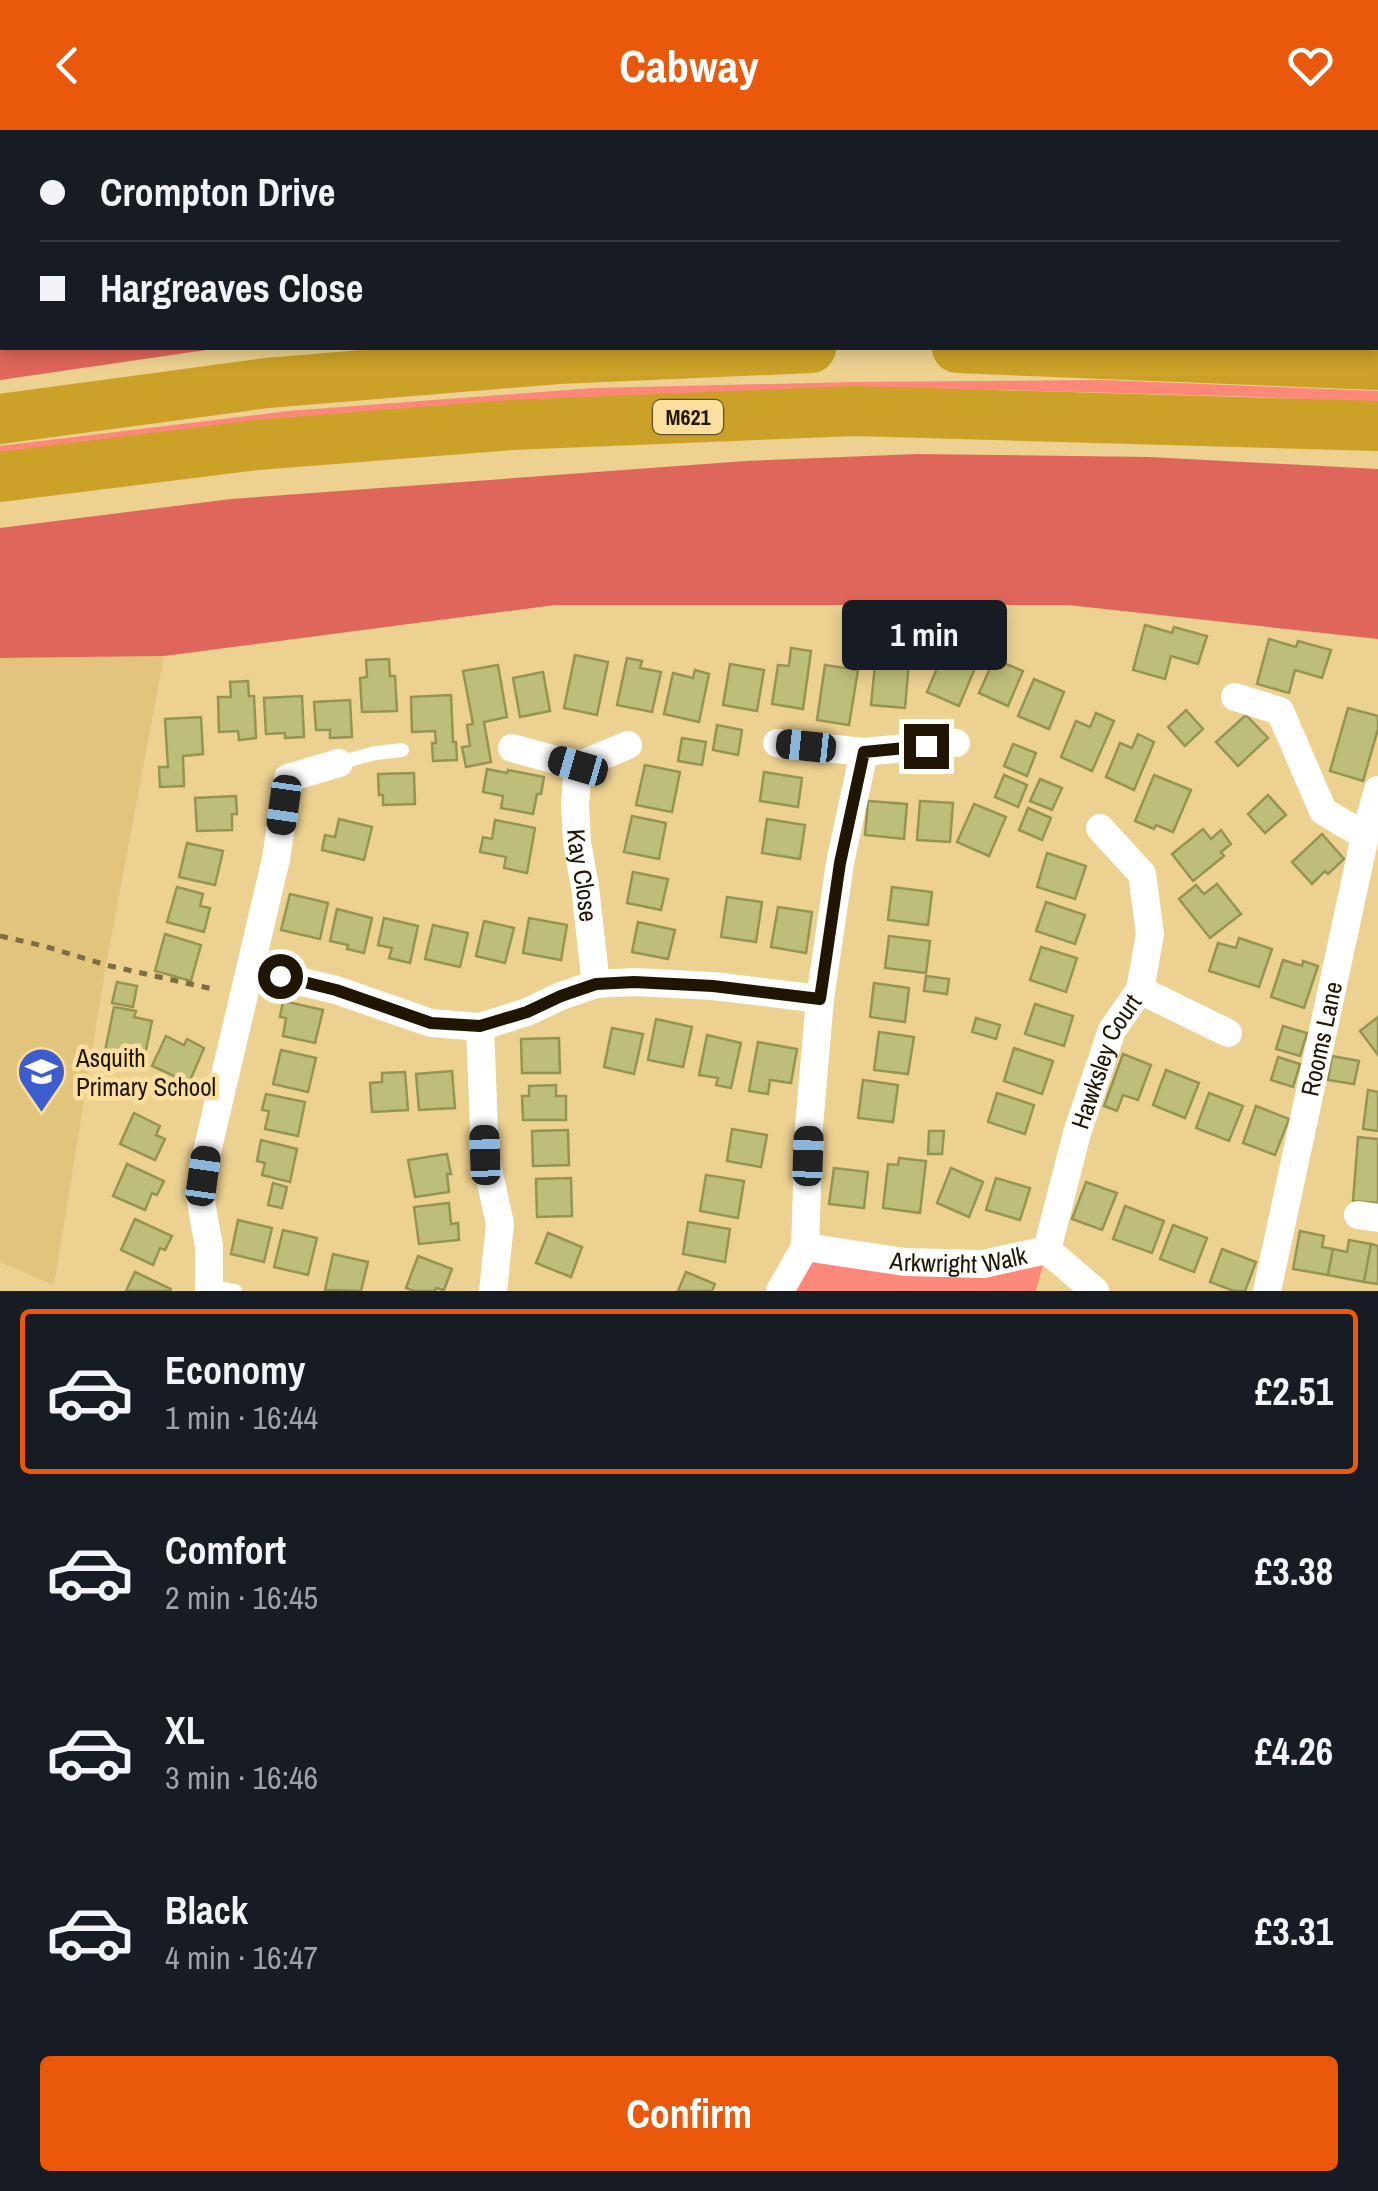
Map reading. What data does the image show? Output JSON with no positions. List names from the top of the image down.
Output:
{
  "streets": {
    "highway": ["M621"],
    "street": [
      "Kay Close",
      "Rooms Lane",
      "Hawksley Court",
      "Arkwright Walk"
    ]
  },
  "crossings": [
    ["Hawksley Court", "Arkwright Walk"]
  ],
  "places": {
    "school or university": ["Asquith Primary School"]
  },
  "page": {
    "header": "Cabway",
    "banner": ["Crompton Drive", "Hargreaves Close"],
    "bubble": "1 min",
    "list": [
      {
        "name": "Economy",
        "note": "1 min · 16:44",
        "value": "£2.51"
      },
      {
        "name": "Comfort",
        "note": "2 min · 16:45",
        "value": "£3.38"
      },
      {
        "name": "XL",
        "note": "3 min · 16:46",
        "value": "£4.26"
      },
      {
        "name": "Black",
        "note": "4 min · 16:47",
        "value": "£3.31"
      }
    ],
    "buttons": "Confirm"
  }
}
